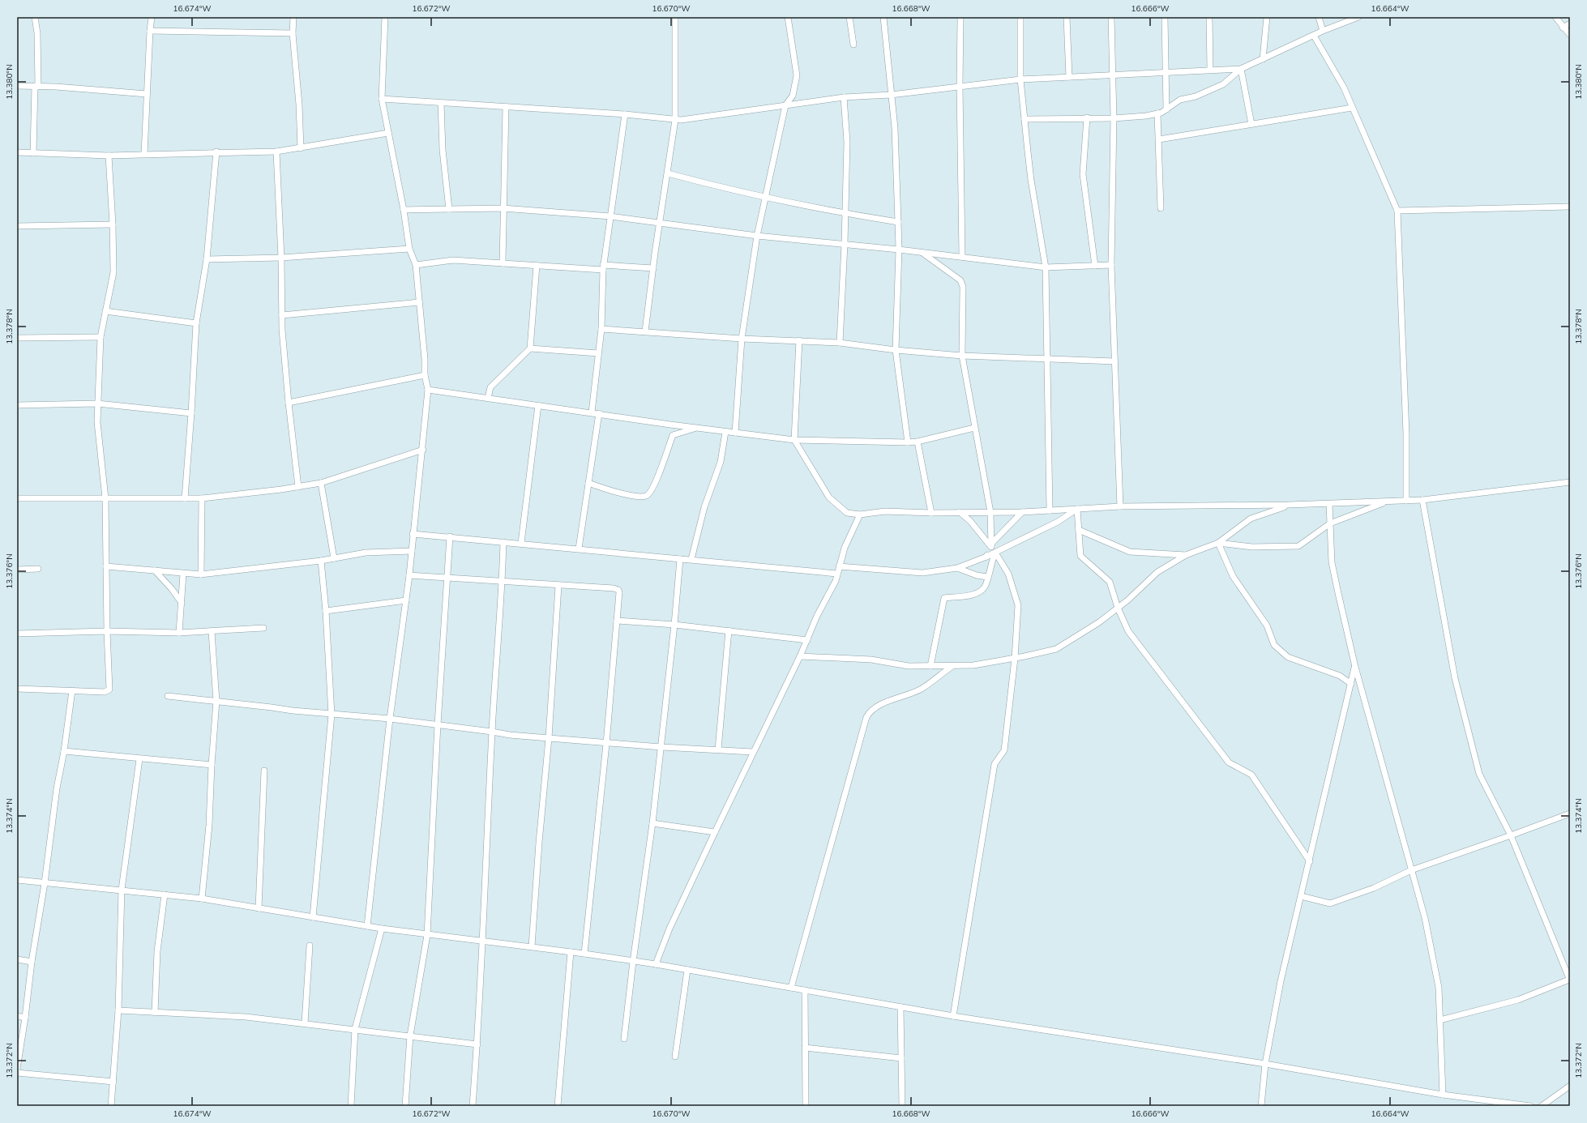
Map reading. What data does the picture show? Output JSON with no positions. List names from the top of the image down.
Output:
{
  "coordinates": [
    "16.674°W",
    "16.672°W",
    "16.670°W",
    "16.668°W",
    "16.666°W",
    "16.664°W",
    "13.380°N",
    "13.378°N",
    "13.376°N",
    "13.374°N",
    "13.372°N"
  ]
}
